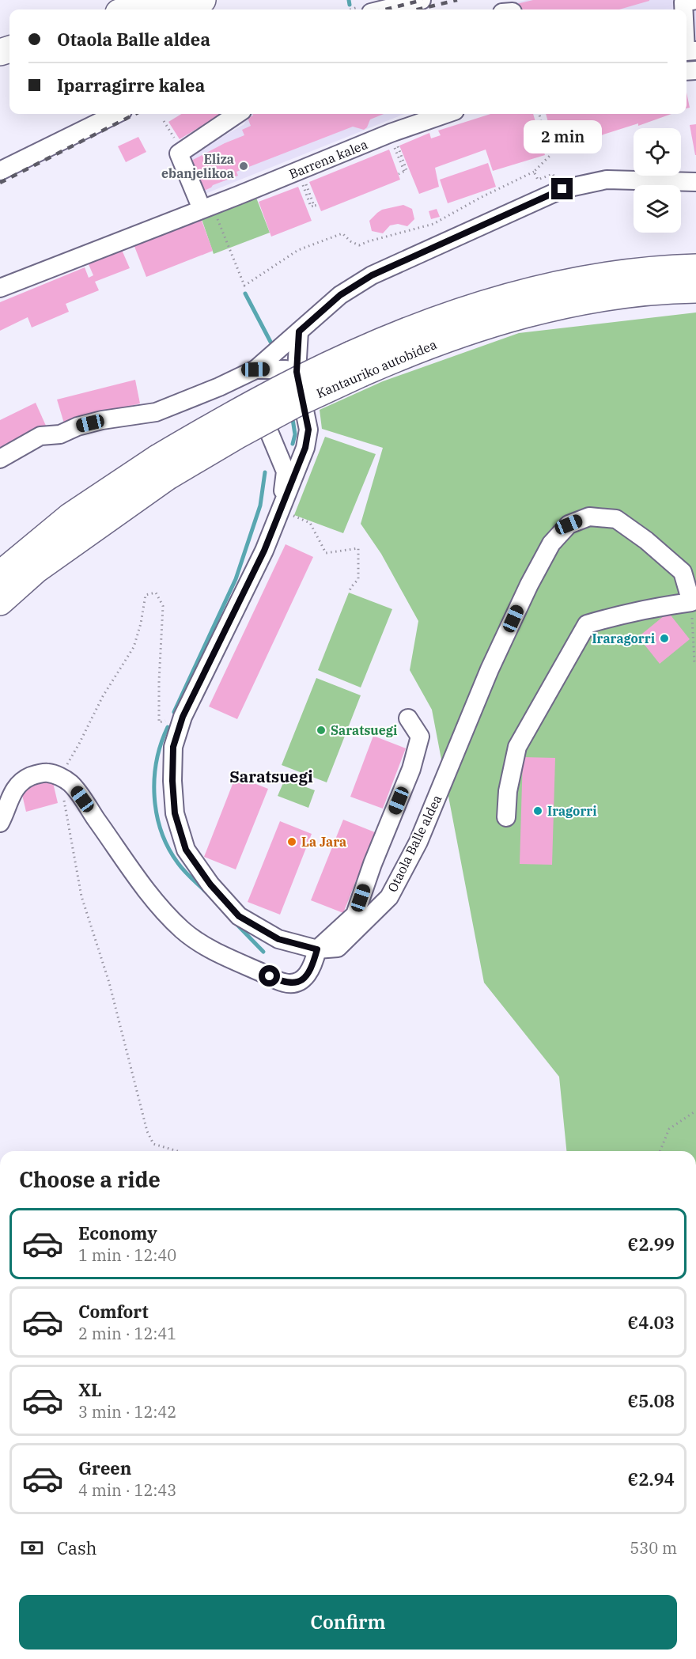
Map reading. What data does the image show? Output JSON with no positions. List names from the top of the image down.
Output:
{
  "streets": {
    "highway": ["Kantauriko autobidea"],
    "street": ["Barrena kalea", "Otaola Balle aldea"]
  },
  "districts": ["Saratsuegi"],
  "places": [
    "Eliza ebanjelikoa",
    "Iraragorri",
    "Saratsuegi",
    "Iragorri",
    "La Jara"
  ],
  "page": {
    "banner": ["Otaola Balle aldea", "Iparragirre kalea"],
    "bubble": "2 min",
    "heading": "Choose a ride",
    "list": [
      {
        "name": "Economy",
        "note": "1 min · 12:40",
        "value": "€2.99"
      },
      {
        "name": "Comfort",
        "note": "2 min · 12:41",
        "value": "€4.03"
      },
      {
        "name": "XL",
        "note": "3 min · 12:42",
        "value": "€5.08"
      },
      {
        "name": "Green",
        "note": "4 min · 12:43",
        "value": "€2.94"
      }
    ],
    "pay": ["Cash", "530 m"],
    "buttons": "Confirm"
  }
}
